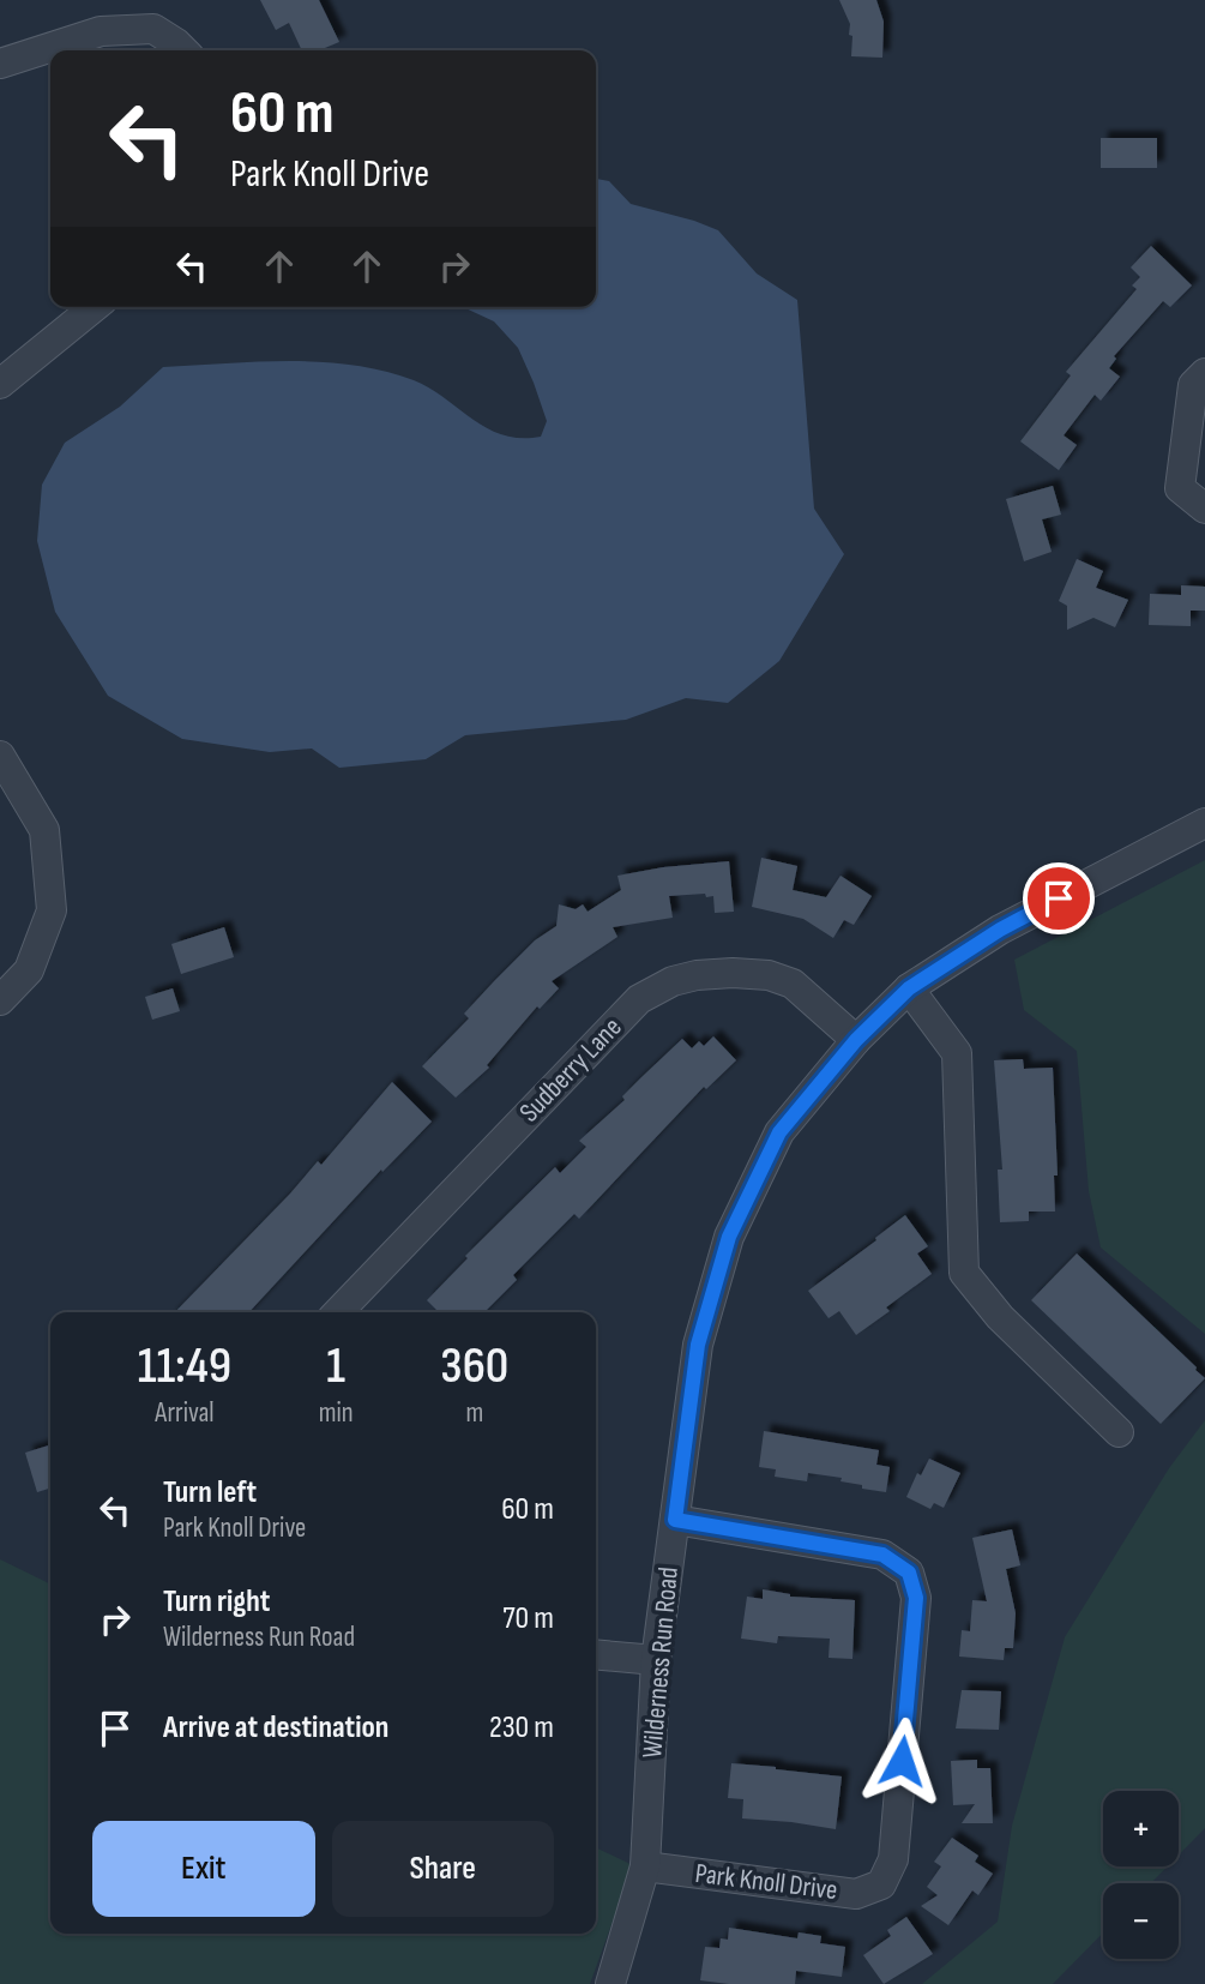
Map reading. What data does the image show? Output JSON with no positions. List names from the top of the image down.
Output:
{
  "streets": {
    "street": ["Sudberry Lane", "Wilderness Run Road", "Park Knoll Drive"]
  },
  "crossings": [
    ["Sudberry Lane", "Wilderness Run Road"],
    ["Wilderness Run Road", "Park Knoll Drive"]
  ],
  "page": {
    "turn": ["60 m", "Park Knoll Drive"],
    "eta": [
      "11:49",
      "Arrival",
      "1",
      "min",
      "360",
      "m"
    ],
    "list": [
      {
        "name": "Turn left",
        "note": "Park Knoll Drive",
        "value": "60 m"
      },
      {
        "name": "Turn right",
        "note": "Wilderness Run Road",
        "value": "70 m"
      },
      {
        "name": "Arrive at destination",
        "value": "230 m"
      }
    ],
    "map_buttons": ["+", "−"],
    "buttons": ["Exit", "Share"]
  }
}
